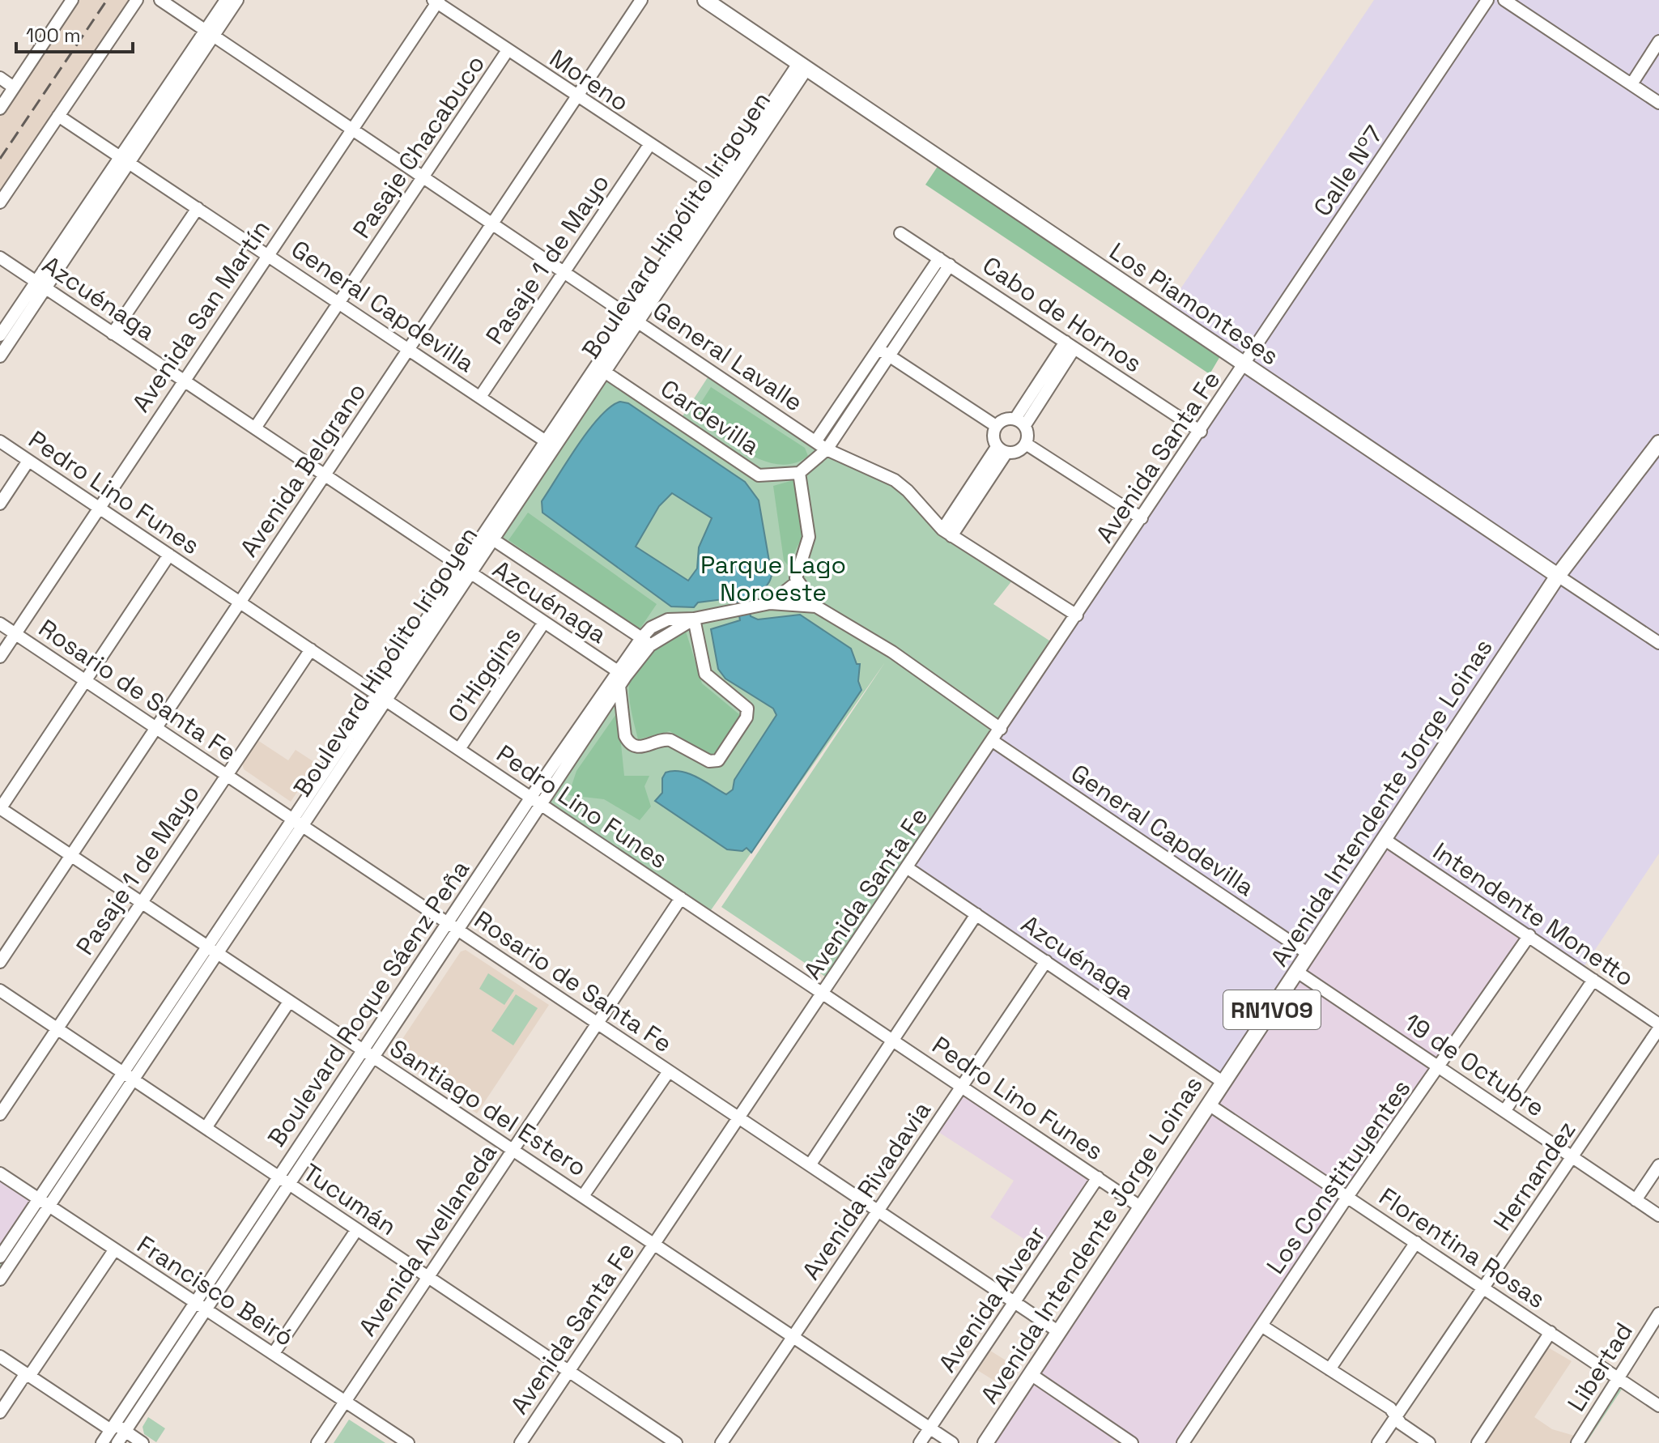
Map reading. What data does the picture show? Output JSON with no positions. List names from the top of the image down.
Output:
{
  "streets": {
    "main road": ["Los Piamonteses", "Avenida Intendente Jorge Loinas", "RN1V09"],
    "street": [
      "Moreno",
      "Pasaje Chacabuco",
      "Calle Nº7",
      "Boulevard Hipólito Irigoyen",
      "Pasaje 1 de Mayo",
      "Azcuénaga",
      "General Capdevilla",
      "Cabo de Hornos",
      "Avenida San Martín",
      "General Lavalle",
      "Cardevilla",
      "Avenida Santa Fe",
      "Avenida Belgrano",
      "Pedro Lino Funes",
      "O'Higgins",
      "Rosario de Santa Fe",
      "Intendente Monetto",
      "Boulevard Roque Sáenz Peña",
      "19 de Octubre",
      "Santiago del Estero",
      "Hernandez",
      "Los Constituyentes",
      "Avenida Rivadavia",
      "Tucumán",
      "Avenida Avellaneda",
      "Florentina Rosas",
      "Francisco Beiró",
      "Avenida Alvear",
      "Libertad"
    ]
  },
  "crossings": [
    ["Moreno", "Pasaje Chacabuco"],
    ["Moreno", "Boulevard Hipólito Irigoyen"],
    ["Moreno", "Pasaje 1 de Mayo"],
    ["Moreno", "Avenida San Martín"],
    ["Moreno", "Avenida Belgrano"],
    ["Pasaje Chacabuco", "Azcuénaga"],
    ["Pasaje Chacabuco", "General Capdevilla"],
    ["Pasaje Chacabuco", "General Lavalle"],
    ["Calle Nº7", "Los Piamonteses"],
    ["Calle Nº7", "Avenida Santa Fe"],
    ["Boulevard Hipólito Irigoyen", "Azcuénaga"],
    ["Boulevard Hipólito Irigoyen", "Los Piamonteses"],
    ["Boulevard Hipólito Irigoyen", "General Capdevilla"],
    ["Boulevard Hipólito Irigoyen", "General Lavalle"],
    ["Boulevard Hipólito Irigoyen", "Cardevilla"],
    ["Boulevard Hipólito Irigoyen", "Pedro Lino Funes"],
    ["Boulevard Hipólito Irigoyen", "Rosario de Santa Fe"],
    ["Boulevard Hipólito Irigoyen", "Santiago del Estero"],
    ["Boulevard Hipólito Irigoyen", "Tucumán"],
    ["Boulevard Hipólito Irigoyen", "Francisco Beiró"],
    ["Pasaje 1 de Mayo", "General Capdevilla"],
    ["Pasaje 1 de Mayo", "General Lavalle"],
    ["Pasaje 1 de Mayo", "Pedro Lino Funes"],
    ["Pasaje 1 de Mayo", "Rosario de Santa Fe"],
    ["Pasaje 1 de Mayo", "Santiago del Estero"],
    ["Pasaje 1 de Mayo", "Tucumán"],
    ["Azcuénaga", "Avenida San Martín"],
    ["Azcuénaga", "Avenida Santa Fe"],
    ["Azcuénaga", "Avenida Belgrano"],
    ["Azcuénaga", "O'Higgins"],
    ["Azcuénaga", "Avenida Intendente Jorge Loinas"],
    ["Azcuénaga", "Boulevard Roque Sáenz Peña"],
    ["Azcuénaga", "Avenida Rivadavia"],
    ["Los Piamonteses", "Avenida Santa Fe"],
    ["Los Piamonteses", "Avenida Intendente Jorge Loinas"],
    ["Los Piamonteses", "RN1V09"],
    ["General Capdevilla", "Avenida San Martín"],
    ["General Capdevilla", "Avenida Santa Fe"],
    ["General Capdevilla", "Avenida Belgrano"],
    ["General Capdevilla", "Avenida Intendente Jorge Loinas"],
    ["Cabo de Hornos", "Avenida Santa Fe"],
    ["Avenida San Martín", "General Lavalle"],
    ["Avenida San Martín", "Pedro Lino Funes"],
    ["Avenida San Martín", "Rosario de Santa Fe"],
    ["General Lavalle", "Avenida Santa Fe"],
    ["General Lavalle", "Avenida Belgrano"],
    ["Avenida Santa Fe", "Pedro Lino Funes"],
    ["Avenida Santa Fe", "Rosario de Santa Fe"],
    ["Avenida Santa Fe", "Santiago del Estero"],
    ["Avenida Santa Fe", "Tucumán"],
    ["Avenida Belgrano", "Pedro Lino Funes"],
    ["Avenida Belgrano", "Rosario de Santa Fe"],
    ["Avenida Belgrano", "Santiago del Estero"],
    ["Pedro Lino Funes", "O'Higgins"],
    ["Pedro Lino Funes", "Avenida Intendente Jorge Loinas"],
    ["Pedro Lino Funes", "Boulevard Roque Sáenz Peña"],
    ["Pedro Lino Funes", "Avenida Rivadavia"],
    ["Pedro Lino Funes", "Avenida Avellaneda"],
    ["Pedro Lino Funes", "Avenida Alvear"],
    ["Rosario de Santa Fe", "Avenida Intendente Jorge Loinas"],
    ["Rosario de Santa Fe", "Boulevard Roque Sáenz Peña"],
    ["Rosario de Santa Fe", "Avenida Rivadavia"],
    ["Rosario de Santa Fe", "Avenida Avellaneda"],
    ["Rosario de Santa Fe", "Avenida Alvear"],
    ["Avenida Intendente Jorge Loinas", "Intendente Monetto"],
    ["Avenida Intendente Jorge Loinas", "RN1V09"],
    ["Avenida Intendente Jorge Loinas", "19 de Octubre"],
    ["Avenida Intendente Jorge Loinas", "Florentina Rosas"],
    ["Intendente Monetto", "Hernandez"],
    ["Intendente Monetto", "Los Constituyentes"],
    ["Boulevard Roque Sáenz Peña", "Santiago del Estero"],
    ["Boulevard Roque Sáenz Peña", "Tucumán"],
    ["Boulevard Roque Sáenz Peña", "Francisco Beiró"],
    ["19 de Octubre", "Hernandez"],
    ["19 de Octubre", "Los Constituyentes"],
    ["Santiago del Estero", "Avenida Rivadavia"],
    ["Santiago del Estero", "Avenida Avellaneda"],
    ["Santiago del Estero", "Avenida Alvear"],
    ["Hernandez", "Florentina Rosas"],
    ["Los Constituyentes", "Florentina Rosas"],
    ["Tucumán", "Avenida Avellaneda"],
    ["Avenida Avellaneda", "Francisco Beiró"],
    ["Florentina Rosas", "Libertad"]
  ],
  "parks": ["Parque Lago Noroeste"],
  "scale_bar": "100 m"
}
